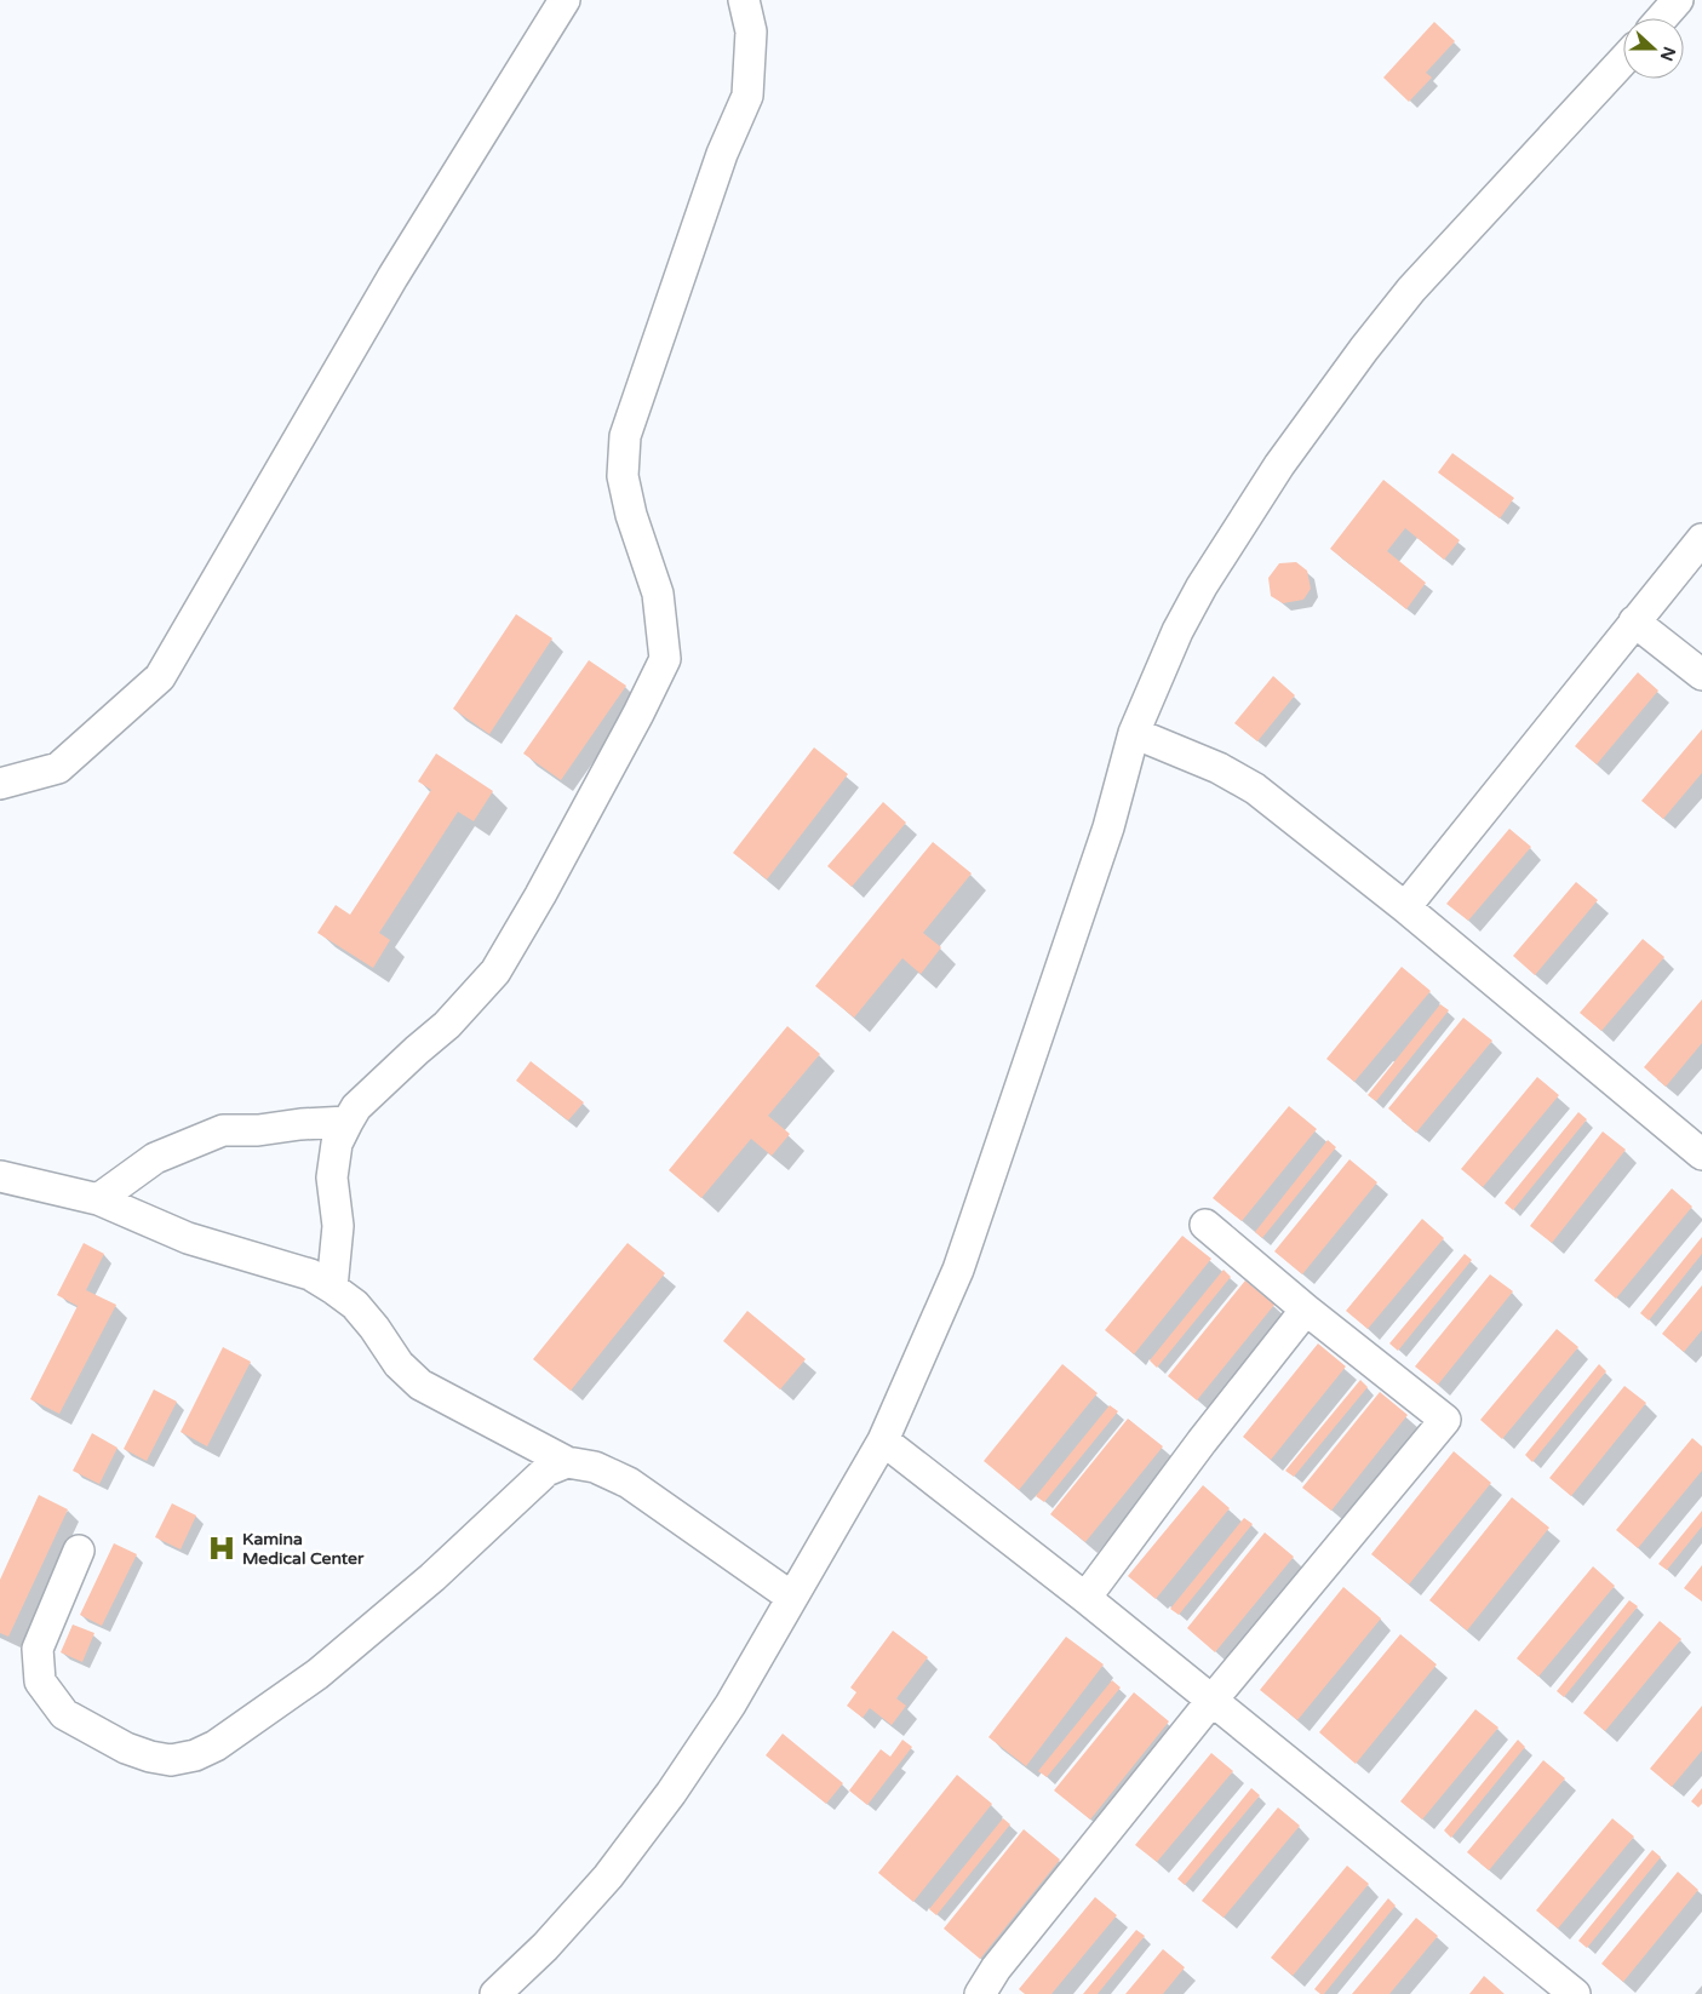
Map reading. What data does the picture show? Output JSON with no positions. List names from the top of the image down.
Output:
{
  "places": {
    "hospital": ["Kamina Medical Center"]
  },
  "north": "right"
}
